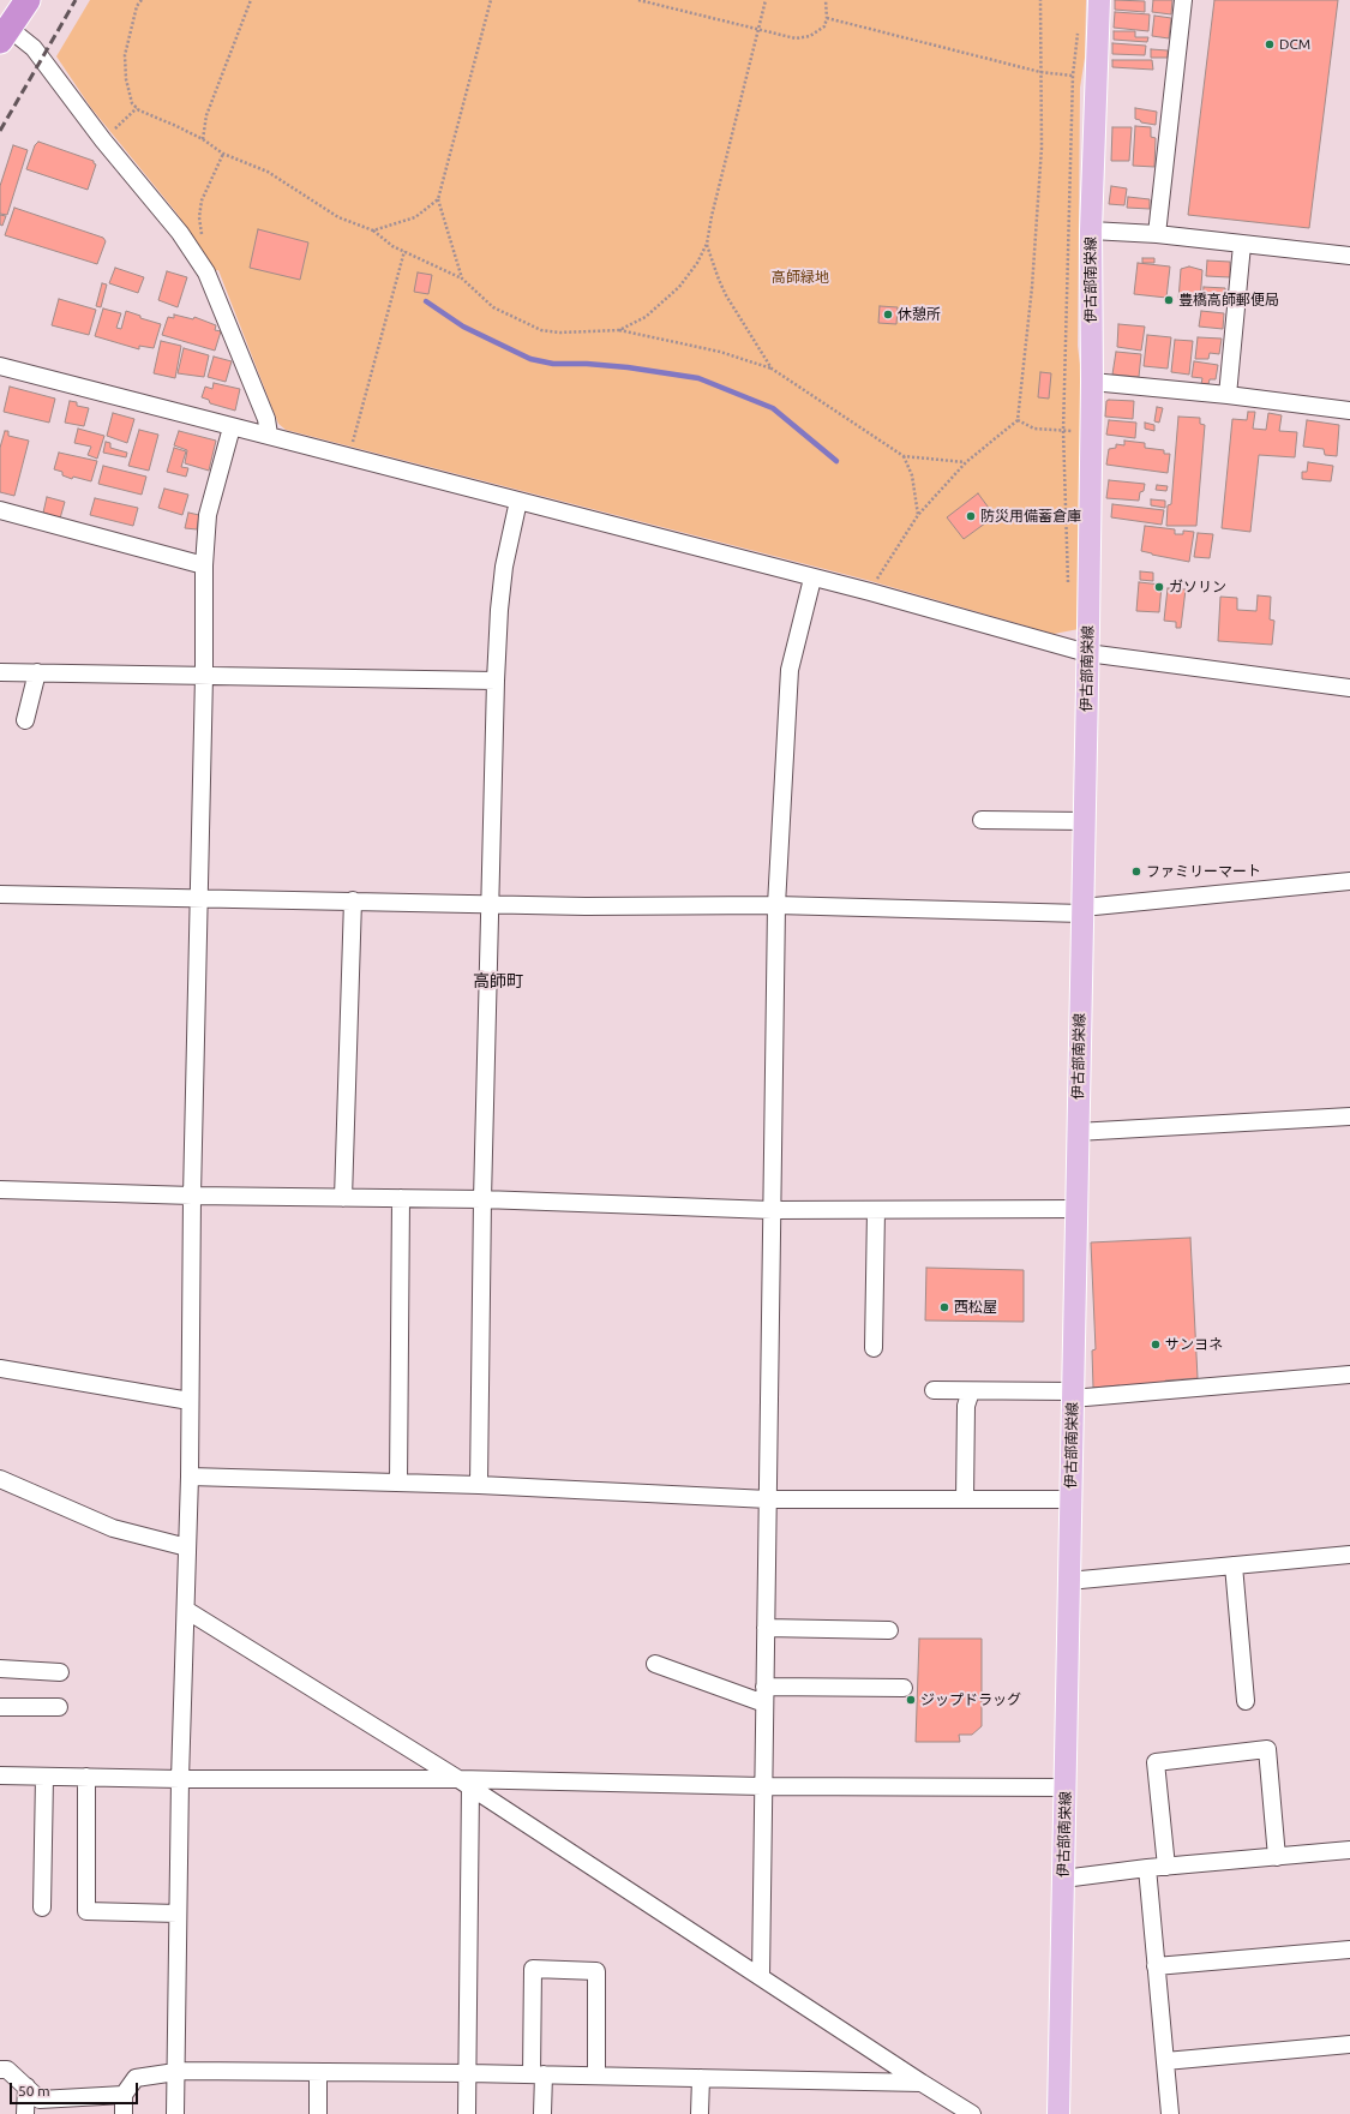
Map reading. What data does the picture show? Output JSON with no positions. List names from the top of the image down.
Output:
{
  "streets": {
    "main road": ["伊古部南栄線"]
  },
  "districts": ["高師町"],
  "parks": ["高師緑地"],
  "places": [
    "DCM",
    "豊橋高師郵便局",
    "休憩所",
    "防災用備蓄倉庫",
    "ガソリン",
    "ファミリーマート",
    "西松屋",
    "サンヨネ",
    "ジップドラッグ"
  ],
  "scale_bar": "50 m"
}
